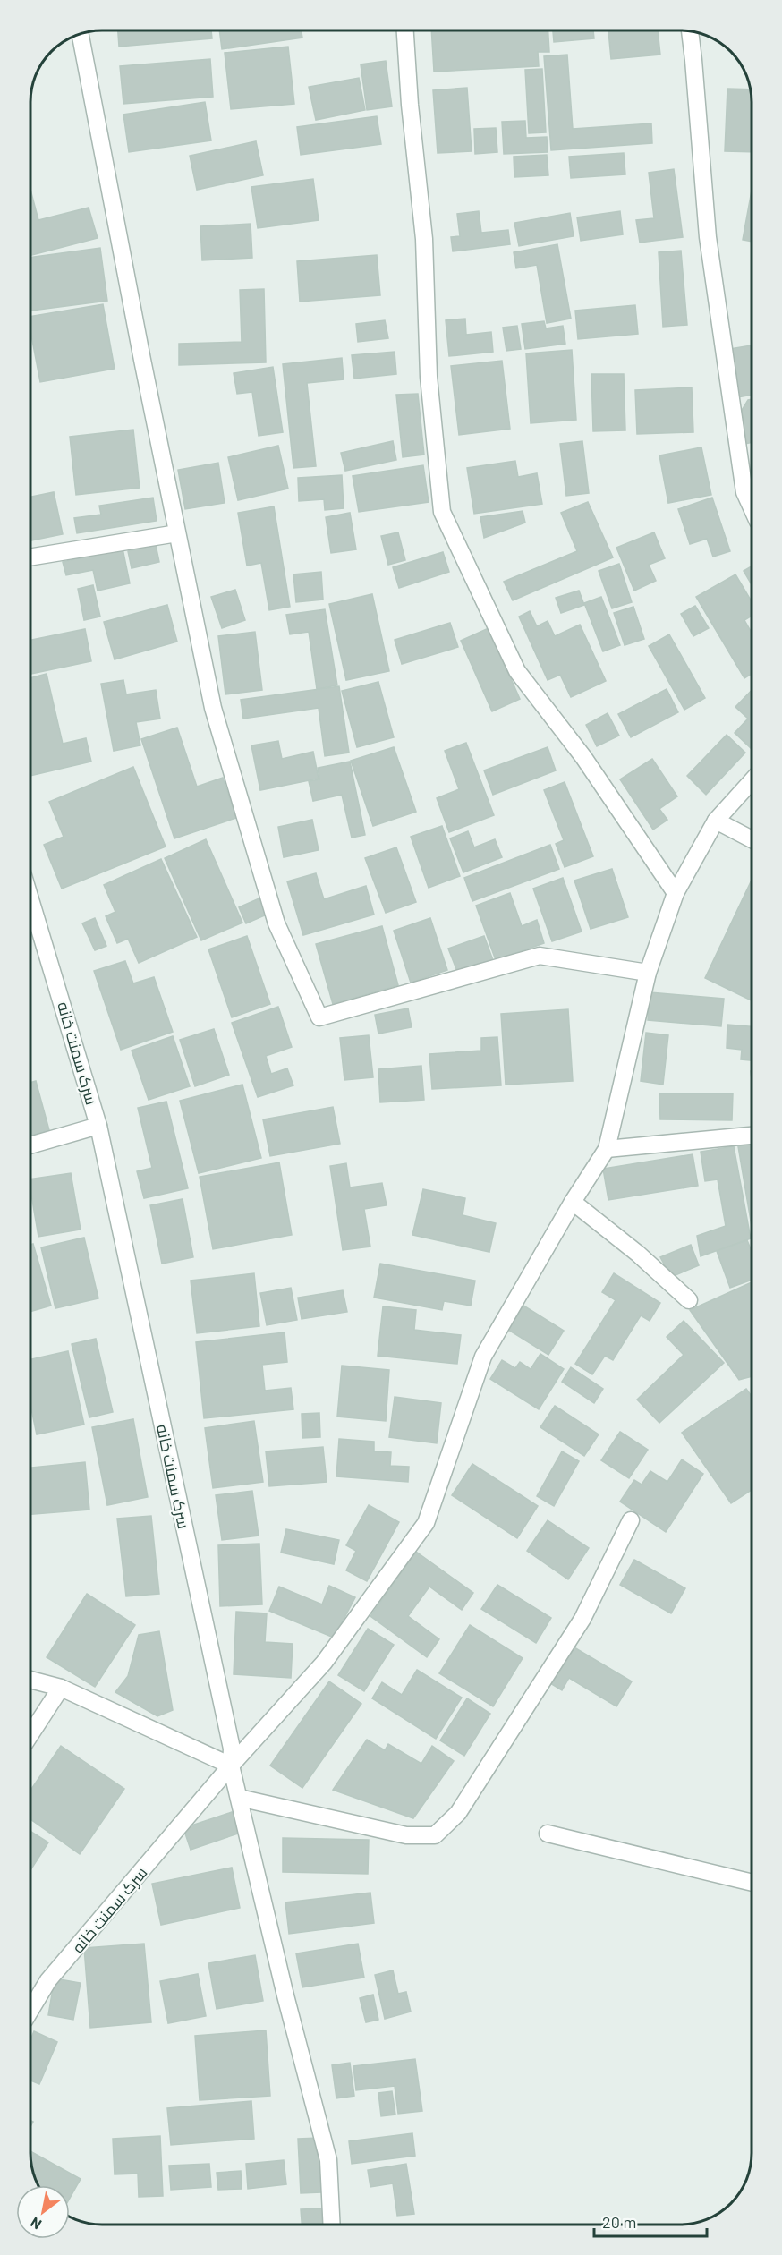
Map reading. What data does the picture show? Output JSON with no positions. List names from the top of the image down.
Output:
{
  "streets": {
    "street": ["سرک سمنت خانه"]
  },
  "scale_bar": "20 m",
  "north": "bottom left"
}
